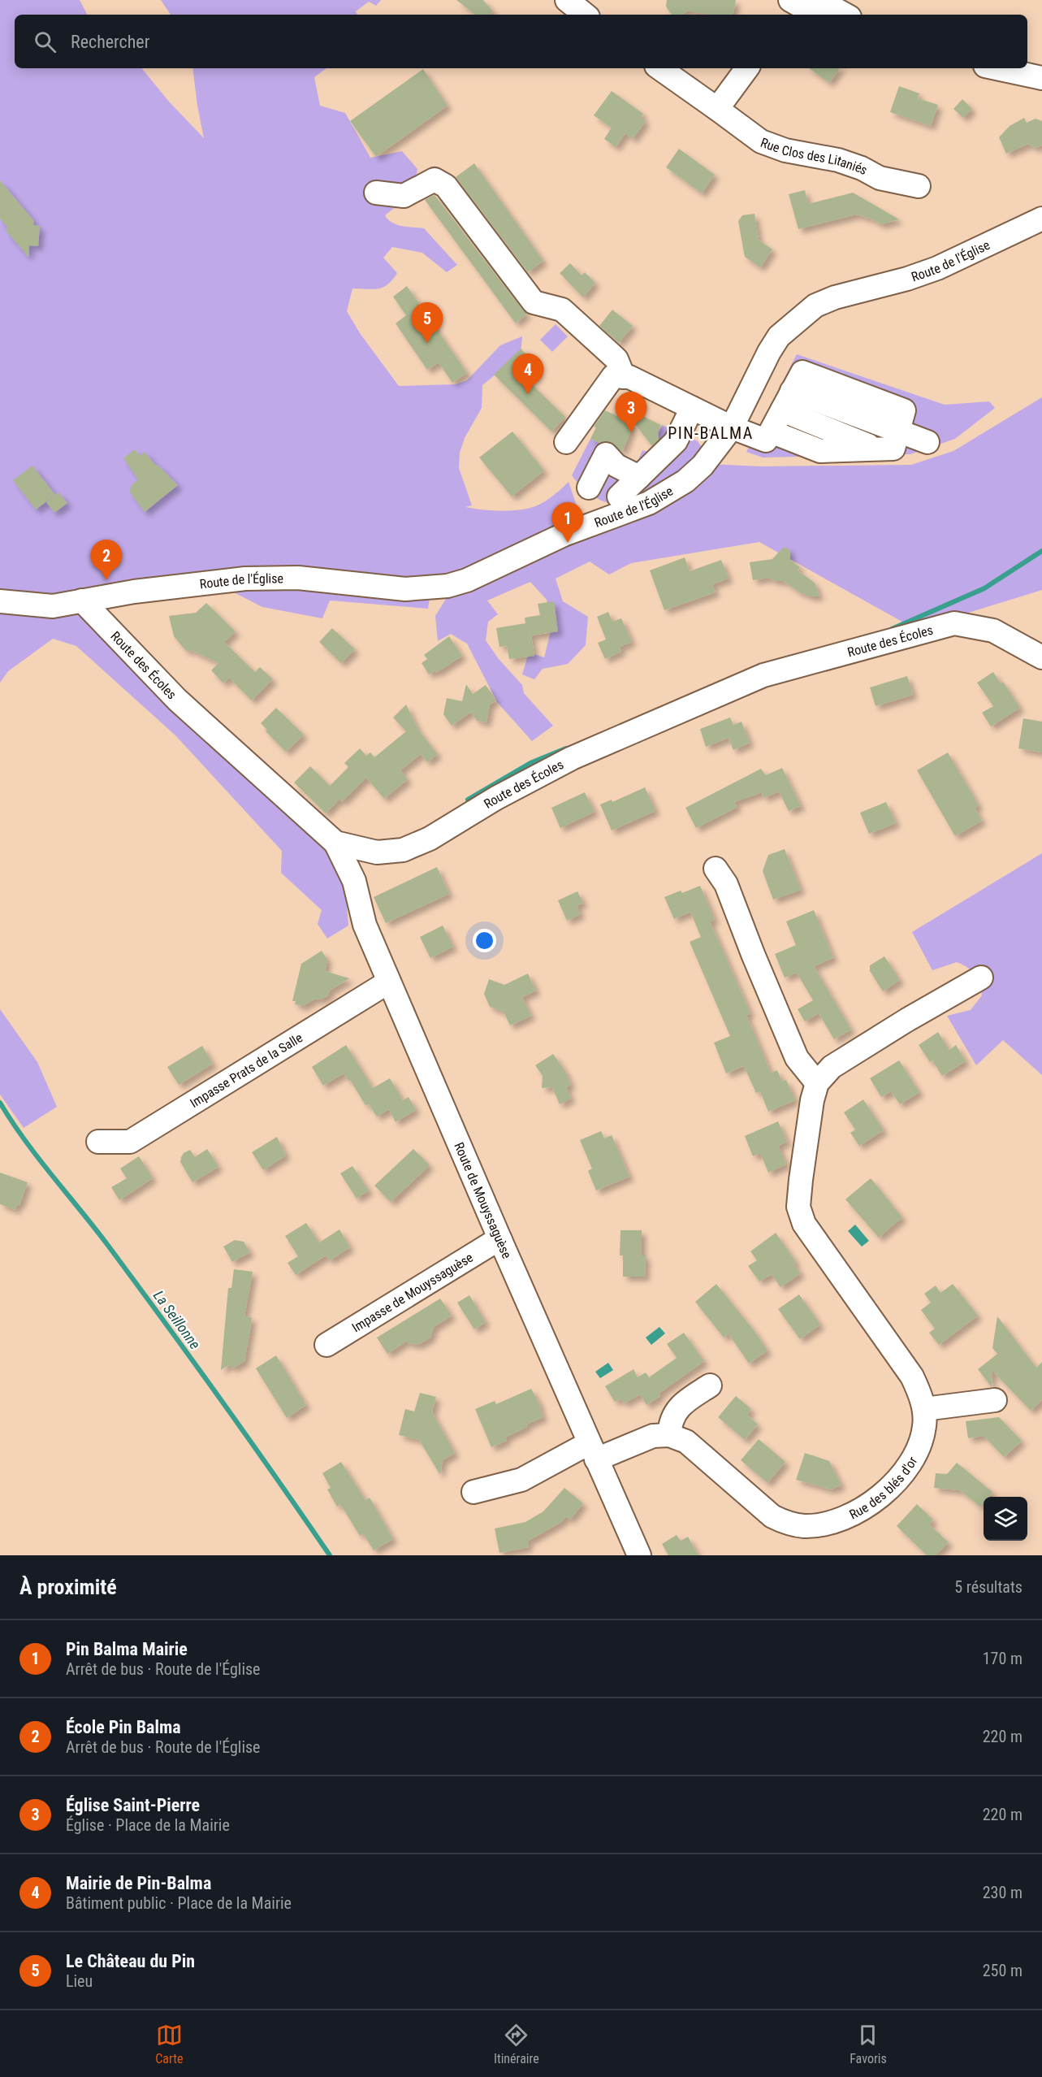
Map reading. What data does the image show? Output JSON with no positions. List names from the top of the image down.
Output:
{
  "streets": {
    "street": [
      "Rue Clos des Litaniés",
      "Route de l'Église",
      "Route des Écoles",
      "Impasse Prats de la Salle",
      "Route de Mouyssaguèse",
      "Impasse de Mouyssaguèse",
      "Rue des blés d'or"
    ]
  },
  "crossings": [
    ["Route de l'Église", "Route des Écoles"],
    ["Route des Écoles", "Route de Mouyssaguèse"],
    ["Impasse Prats de la Salle", "Route de Mouyssaguèse"],
    ["Route de Mouyssaguèse", "Impasse de Mouyssaguèse"]
  ],
  "districts": ["PIN-BALMA"],
  "water": ["La Seillonne"],
  "page": {
    "search": "Rechercher",
    "pins": [
      "5",
      "4",
      "3",
      "1",
      "2"
    ],
    "heading": ["À proximité", "5 résultats"],
    "list": [
      {
        "mark": "1",
        "name": "Pin Balma Mairie",
        "note": "Arrêt de bus · Route de l'Église",
        "value": "170 m"
      },
      {
        "mark": "2",
        "name": "École Pin Balma",
        "note": "Arrêt de bus · Route de l'Église",
        "value": "220 m"
      },
      {
        "mark": "3",
        "name": "Église Saint-Pierre",
        "note": "Église · Place de la Mairie",
        "value": "220 m"
      },
      {
        "mark": "4",
        "name": "Mairie de Pin-Balma",
        "note": "Bâtiment public · Place de la Mairie",
        "value": "230 m"
      },
      {
        "mark": "5",
        "name": "Le Château du Pin",
        "note": "Lieu",
        "value": "250 m"
      }
    ],
    "nav": ["Carte", "Itinéraire", "Favoris"]
  }
}
